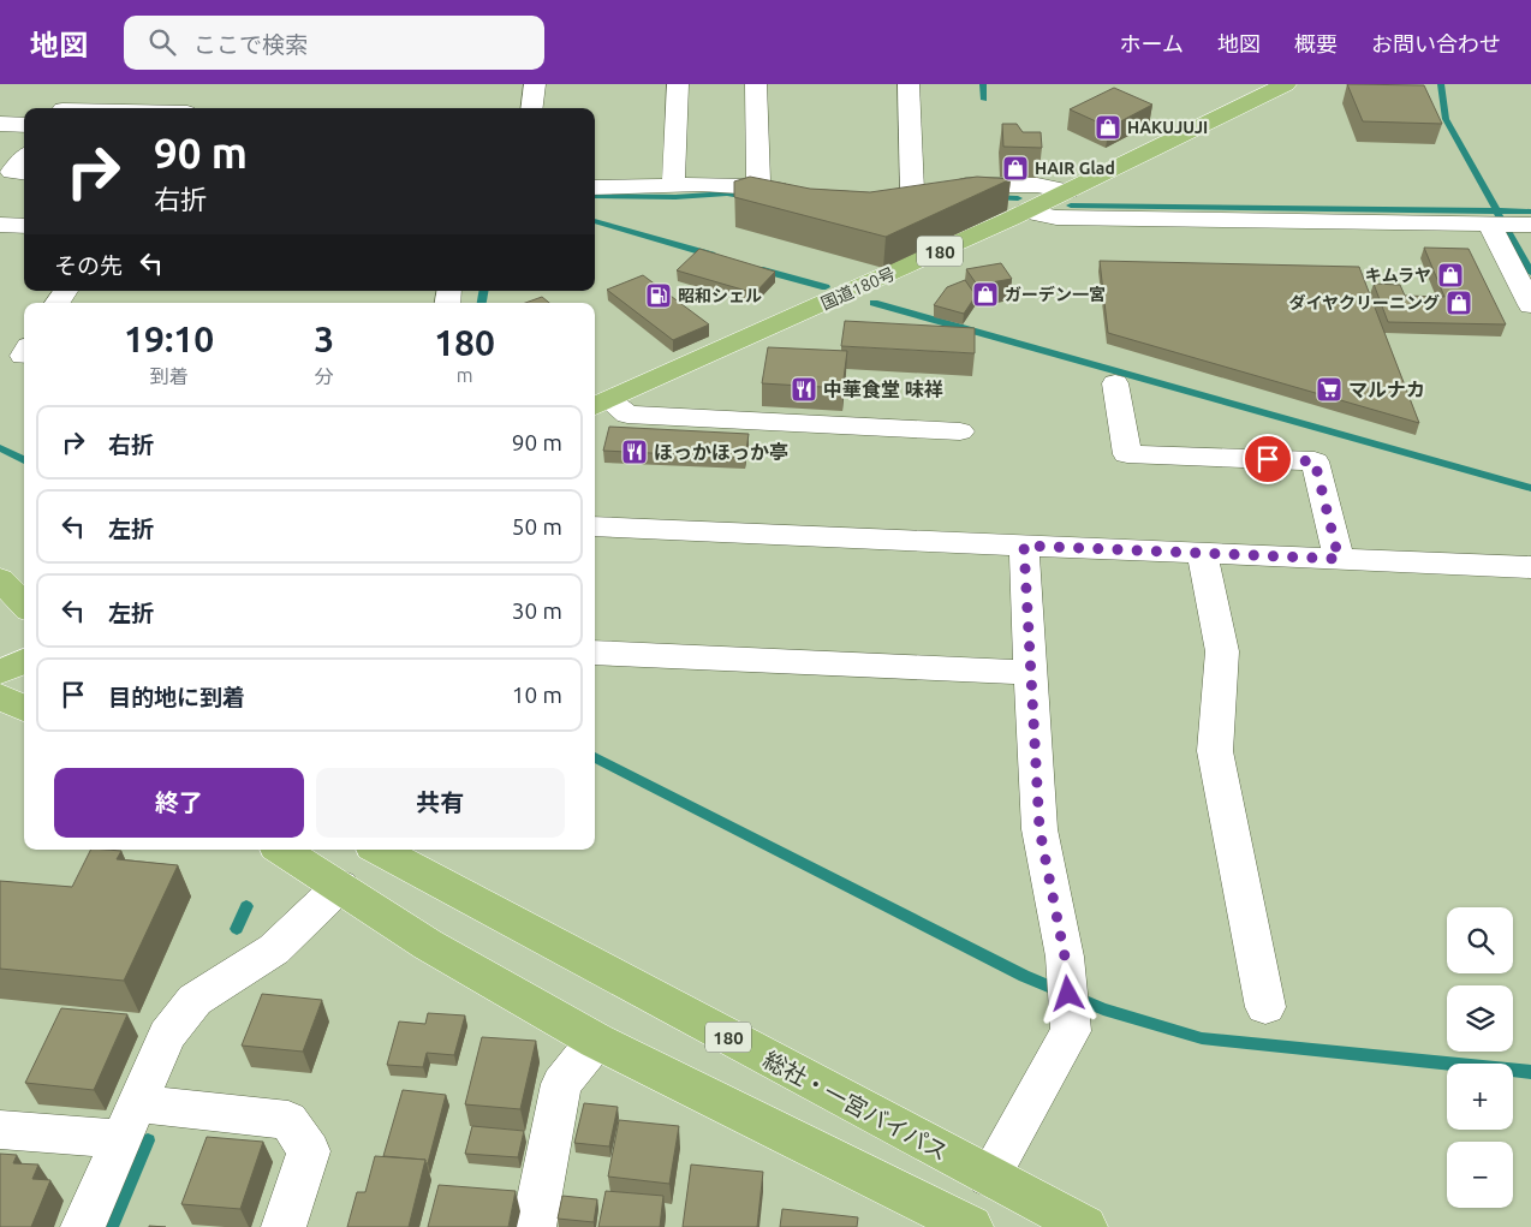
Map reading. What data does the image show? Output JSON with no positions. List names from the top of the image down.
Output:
{
  "streets": {
    "highway": ["180", "国道180号", "総社・一宮バイパス"]
  },
  "places": {
    "shop": [
      "HAKUJUJI",
      "HAIR Glad",
      "キムラヤ",
      "ガーデン一宮",
      "ダイヤクリーニング"
    ],
    "fuel station": ["昭和シェル"],
    "restaurant": ["中華食堂 味祥", "ほっかほっか亭"],
    "supermarket": ["マルナカ"]
  },
  "page": {
    "header": "地図",
    "search": "ここで検索",
    "nav": [
      "ホーム",
      "地図",
      "概要",
      "お問い合わせ"
    ],
    "turn": ["90 m", "右折"],
    "then": "その先",
    "eta": [
      "19:10",
      "到着",
      "3",
      "分",
      "180",
      "m"
    ],
    "list": [
      {
        "name": "右折",
        "value": "90 m"
      },
      {
        "name": "左折",
        "value": "50 m"
      },
      {
        "name": "左折",
        "value": "30 m"
      },
      {
        "name": "目的地に到着",
        "value": "10 m"
      }
    ],
    "buttons": ["終了", "共有"],
    "map_buttons": ["+", "−"]
  }
}
